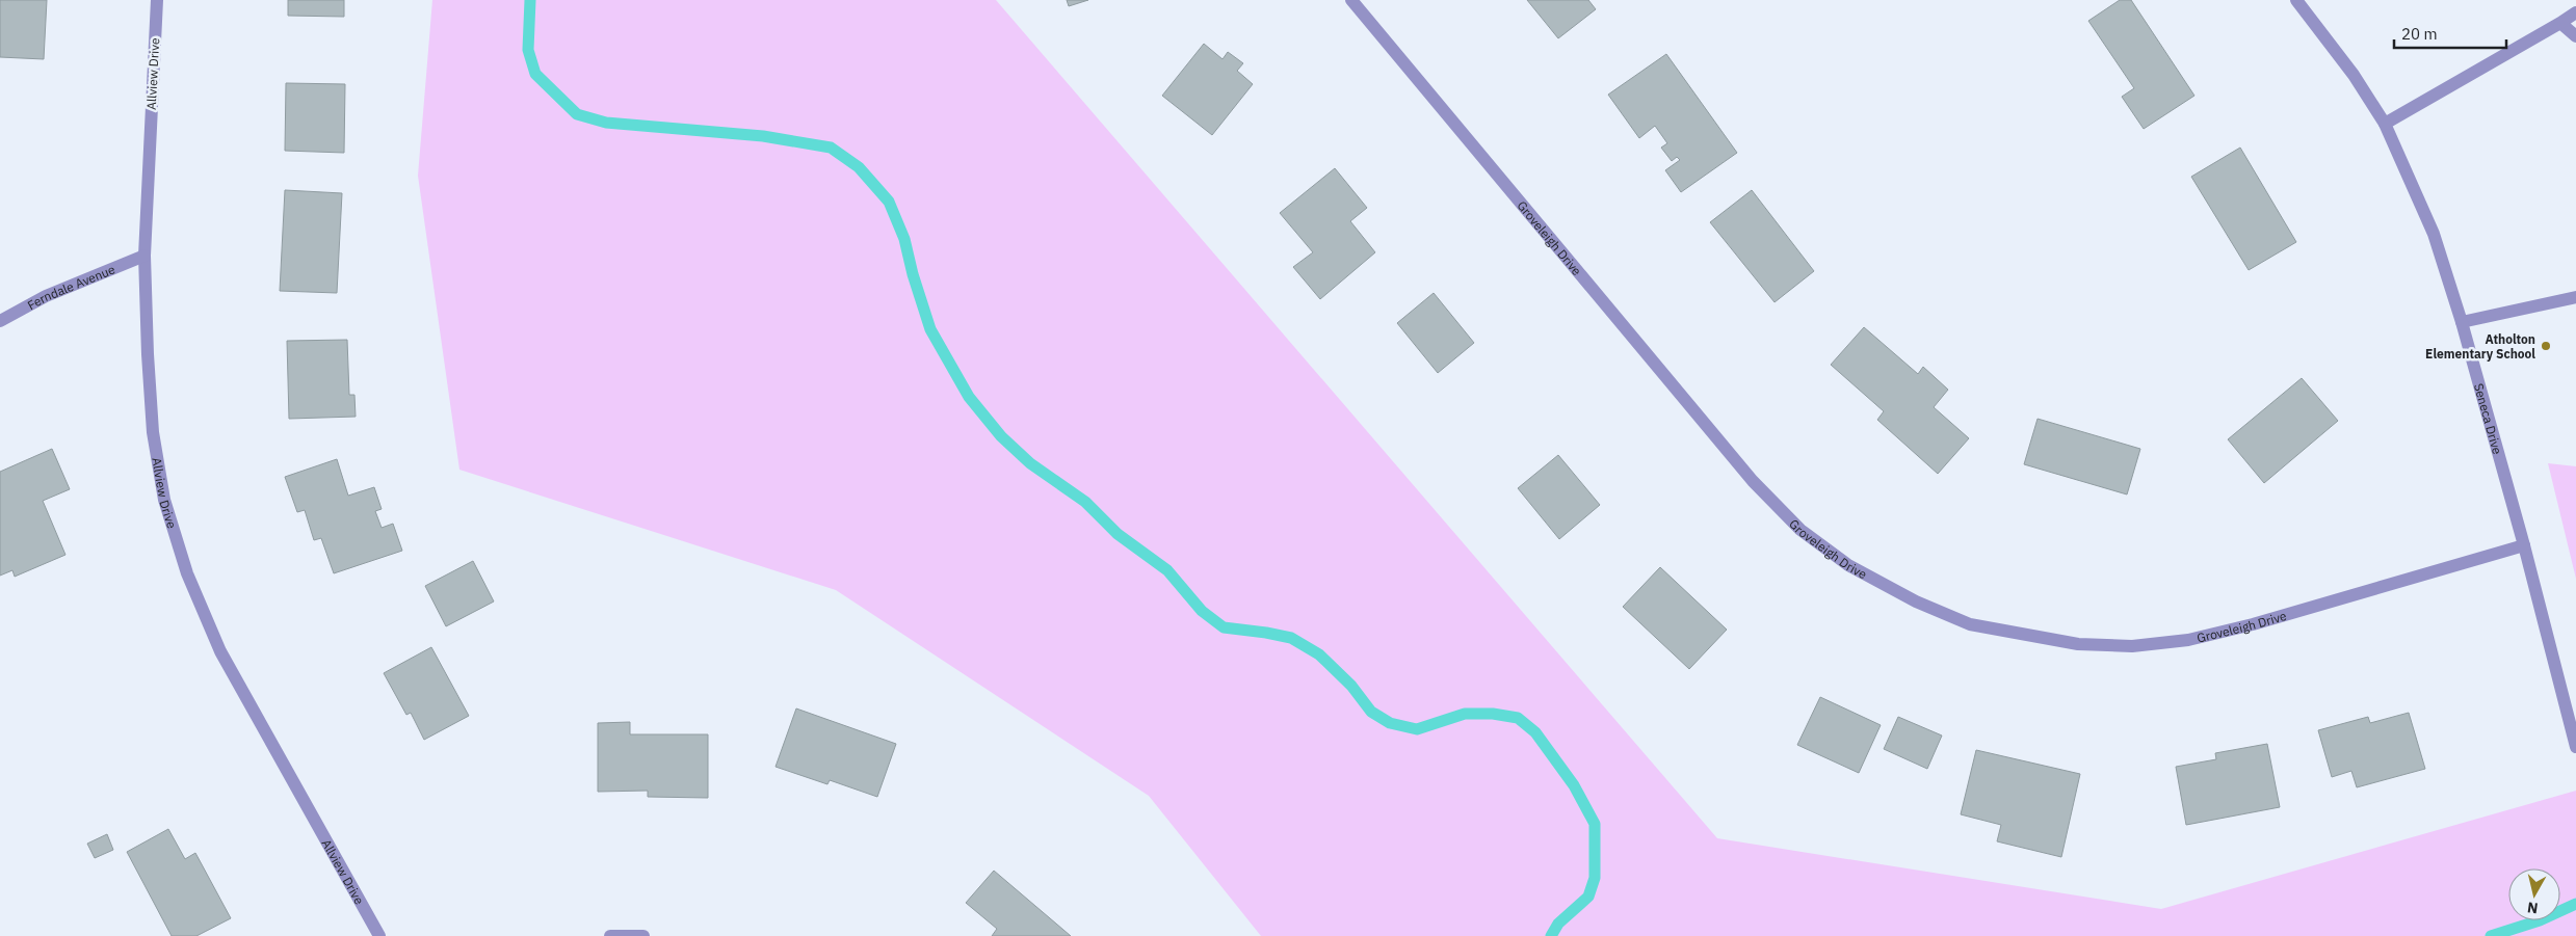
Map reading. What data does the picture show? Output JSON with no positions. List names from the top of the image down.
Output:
{
  "streets": {
    "street": [
      "Allview Drive",
      "Groveleigh Drive",
      "Ferndale Avenue",
      "Seneca Drive"
    ]
  },
  "crossings": [
    ["Allview Drive", "Ferndale Avenue"],
    ["Groveleigh Drive", "Seneca Drive"]
  ],
  "places": ["Atholton Elementary School"],
  "scale_bar": "20 m",
  "north": "bottom"
}
